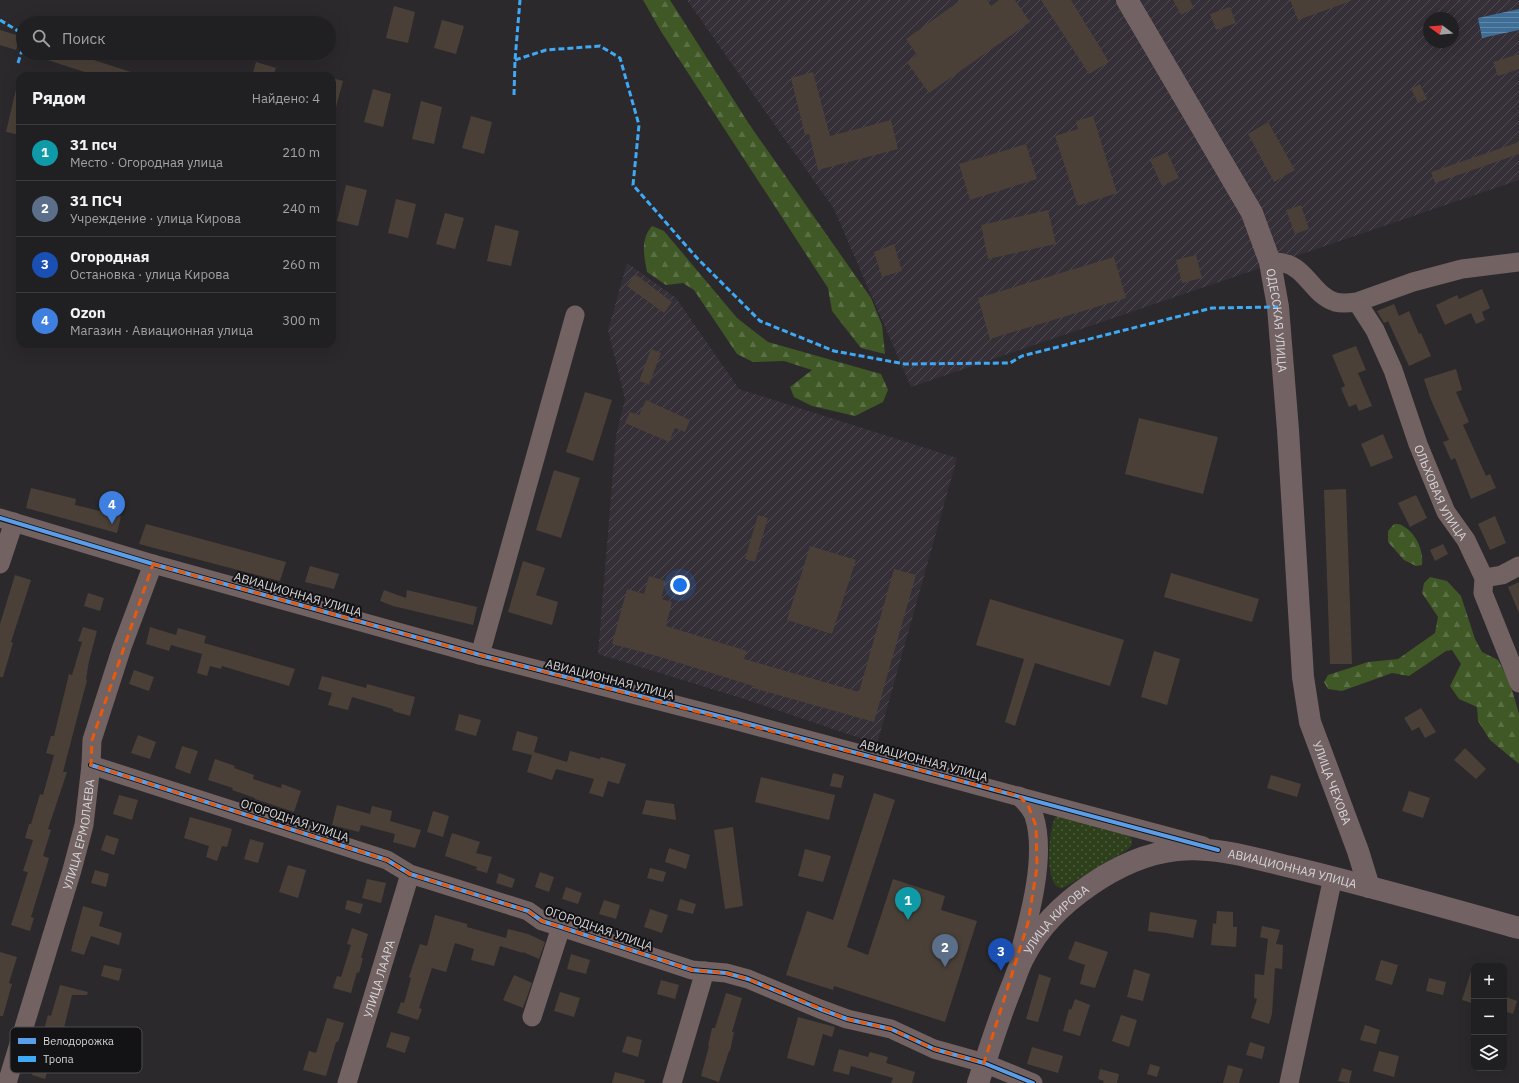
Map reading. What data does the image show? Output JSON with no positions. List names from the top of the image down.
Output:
{
  "streets": {
    "main road": [
      "ОДЕССКАЯ УЛИЦА",
      "АВИАЦИОННАЯ УЛИЦА",
      "УЛИЦА ЧЕХОВА",
      "УЛИЦА КИРОВА"
    ],
    "street": [
      "ОЛЬХОВАЯ УЛИЦА",
      "ОГОРОДНАЯ УЛИЦА",
      "УЛИЦА ЕРМОЛАЕВА",
      "УЛИЦА ЛААРА"
    ]
  },
  "crossings": [
    ["ОДЕССКАЯ УЛИЦА", "УЛИЦА ЧЕХОВА"],
    ["АВИАЦИОННАЯ УЛИЦА", "УЛИЦА ЧЕХОВА"],
    ["АВИАЦИОННАЯ УЛИЦА", "УЛИЦА ЕРМОЛАЕВА"],
    ["АВИАЦИОННАЯ УЛИЦА", "УЛИЦА КИРОВА"],
    ["ОГОРОДНАЯ УЛИЦА", "УЛИЦА ЕРМОЛАЕВА"],
    ["ОГОРОДНАЯ УЛИЦА", "УЛИЦА КИРОВА"],
    ["ОГОРОДНАЯ УЛИЦА", "УЛИЦА ЛААРА"]
  ],
  "legend": ["Велодорожка", "Тропа"],
  "north": "left",
  "page": {
    "search": "Поиск",
    "heading": ["Рядом", "Найдено: 4"],
    "list": [
      {
        "mark": "1",
        "name": "31 псч",
        "note": "Место · Огородная улица",
        "value": "210 m"
      },
      {
        "mark": "2",
        "name": "31 ПСЧ",
        "note": "Учреждение · улица Кирова",
        "value": "240 m"
      },
      {
        "mark": "3",
        "name": "Огородная",
        "note": "Остановка · улица Кирова",
        "value": "260 m"
      },
      {
        "mark": "4",
        "name": "Ozon",
        "note": "Магазин · Авиационная улица",
        "value": "300 m"
      }
    ],
    "pins": [
      "4",
      "1",
      "2",
      "3"
    ],
    "map_buttons": ["+", "−"]
  }
}
